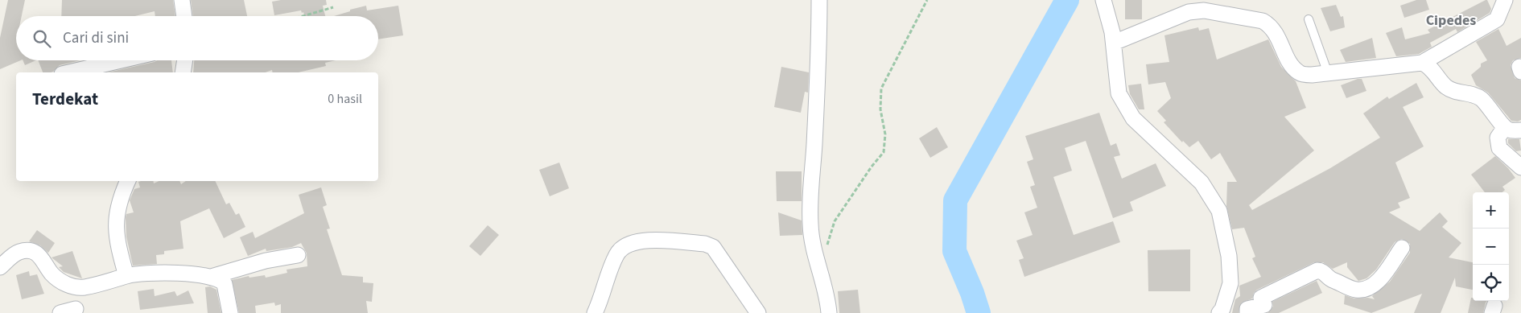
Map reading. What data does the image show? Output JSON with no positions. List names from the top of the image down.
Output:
{
  "districts": ["Cipedes"],
  "page": {
    "search": "Cari di sini",
    "heading": ["Terdekat", "0 hasil"],
    "map_buttons": ["+", "−"]
  }
}
